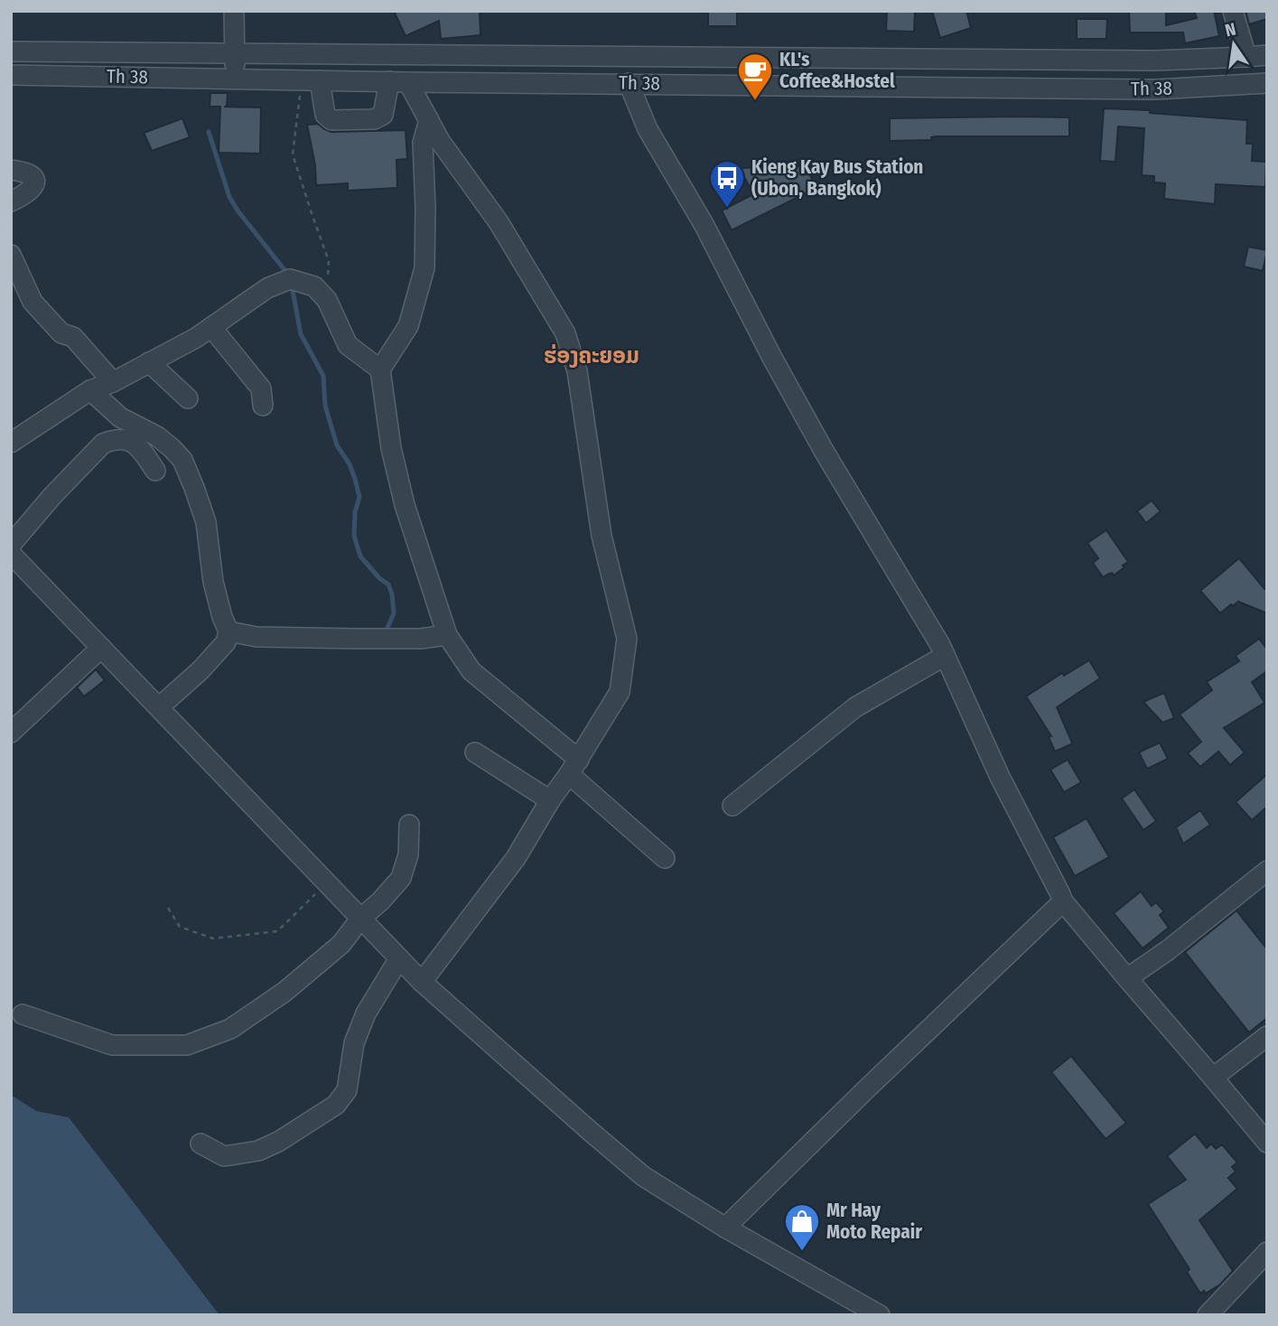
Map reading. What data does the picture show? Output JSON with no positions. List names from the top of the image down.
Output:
{
  "streets": {
    "street": ["Th 38"]
  },
  "districts": ["ຮ່ອງຄະຍອມ"],
  "places": {
    "cafe": ["KL's Coffee&Hostel"],
    "bus stop": ["Kieng Kay Bus Station (Ubon, Bangkok)"],
    "shop": ["Mr Hay Moto Repair"]
  },
  "north": "top"
}
